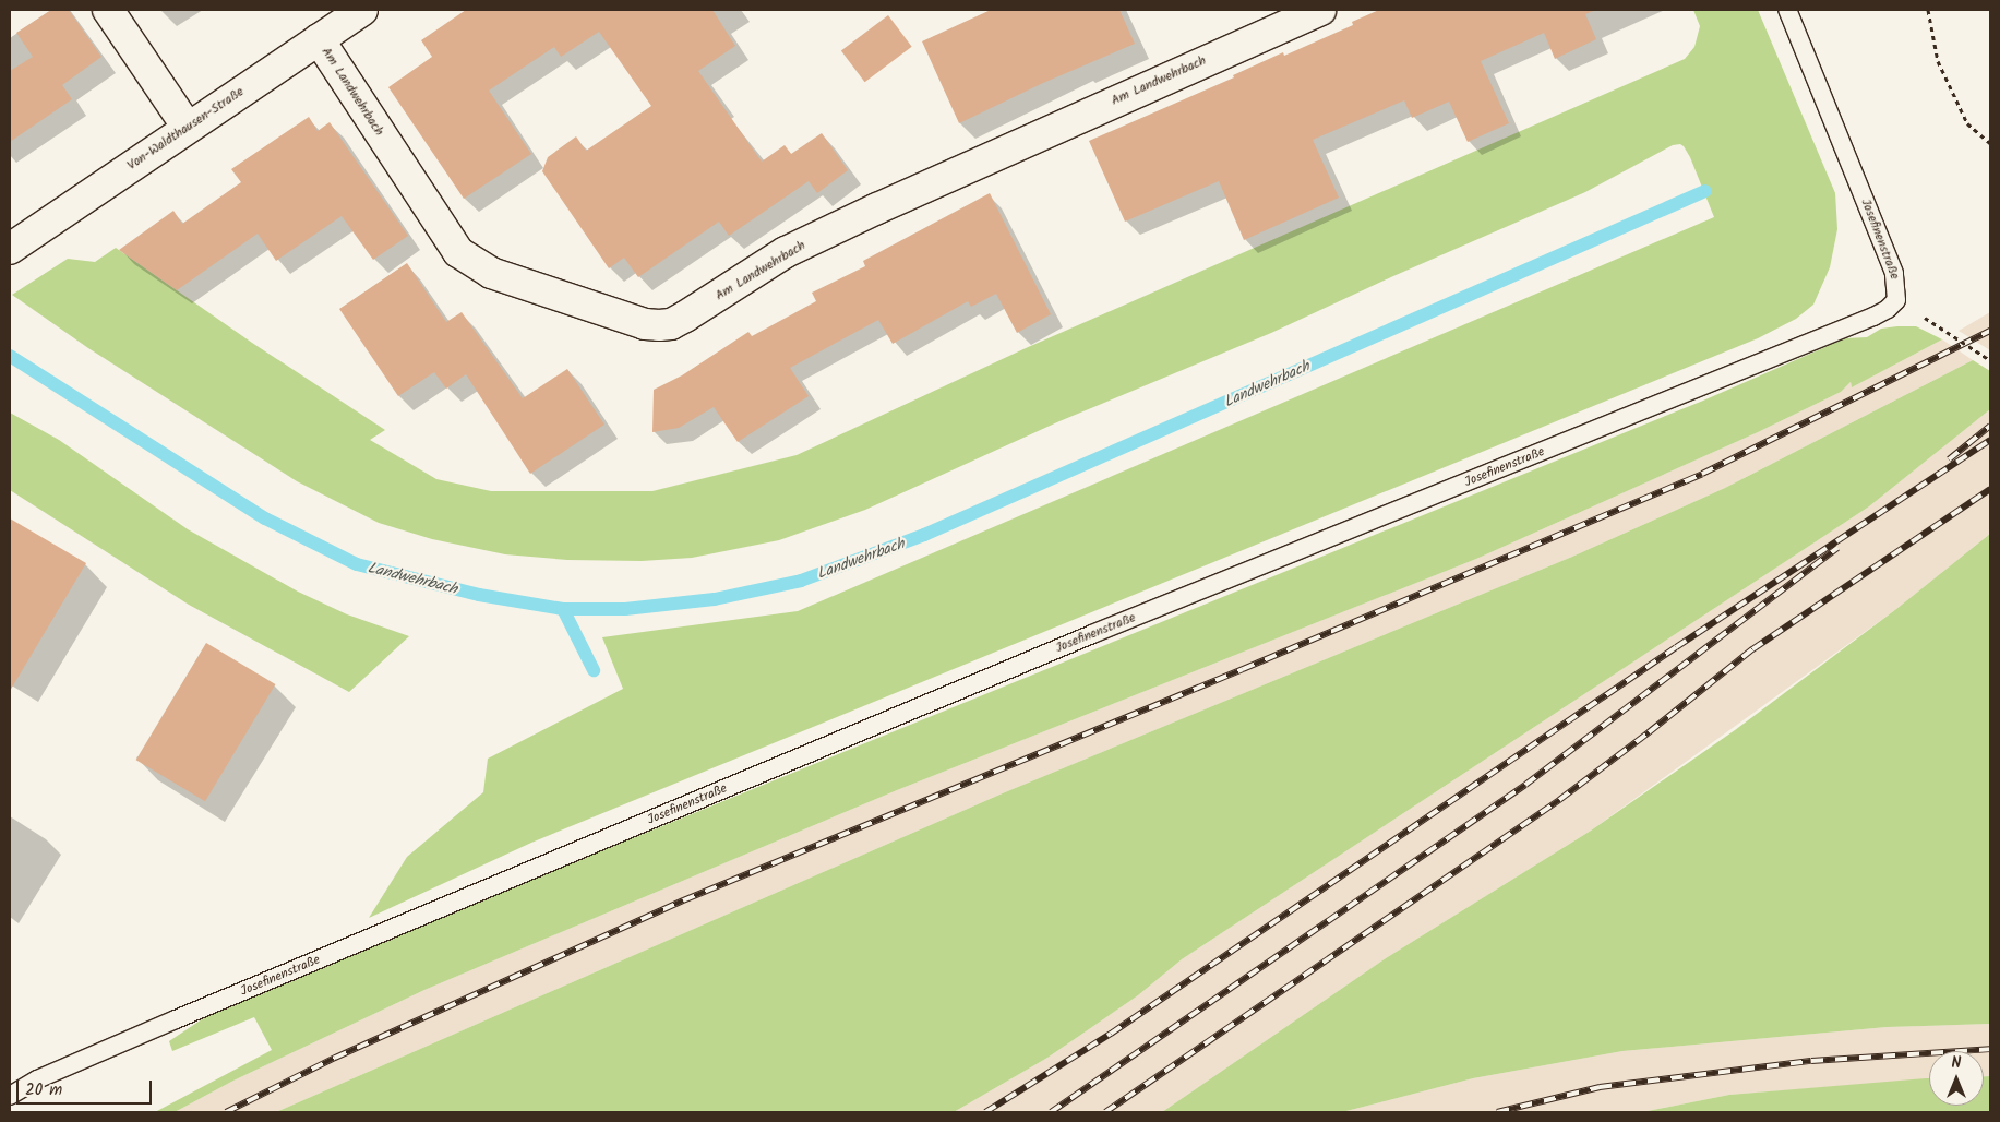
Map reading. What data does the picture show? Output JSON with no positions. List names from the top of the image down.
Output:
{
  "streets": {
    "street": ["Am Landwehrbach", "Von-Waldthausen-Straße"],
    "lane": ["Josefinenstraße"]
  },
  "crossings": [
    ["Am Landwehrbach", "Von-Waldthausen-Straße"]
  ],
  "water": ["Landwehrbach"],
  "scale_bar": "20 m",
  "north": "top"
}
